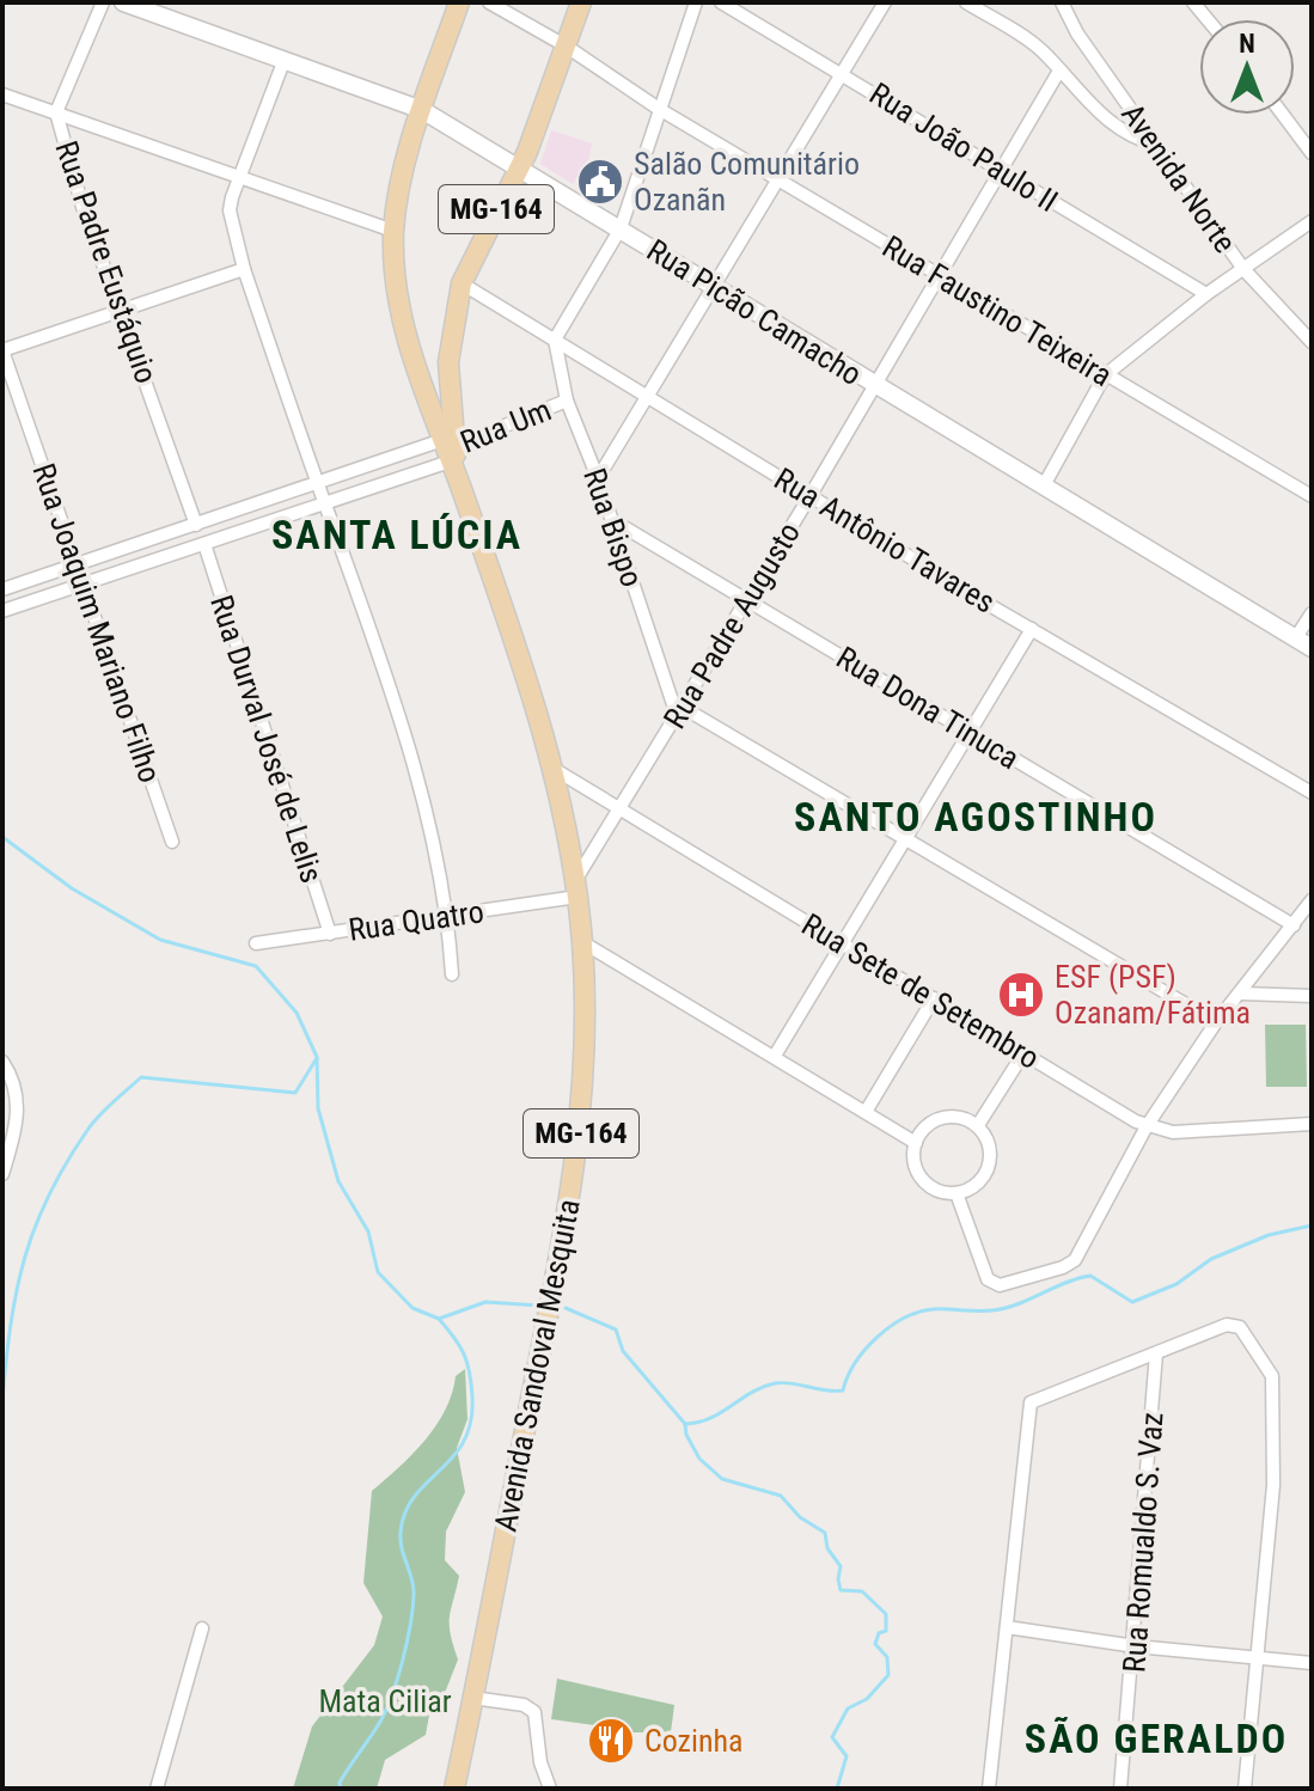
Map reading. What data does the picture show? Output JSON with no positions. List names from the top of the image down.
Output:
{
  "streets": {
    "main road": ["MG-164", "Avenida Sandoval Mesquita"],
    "street": [
      "Rua João Paulo II",
      "Avenida Norte",
      "Rua Padre Eustáquio",
      "Rua Faustino Teixeira",
      "Rua Picão Camacho",
      "Rua Um",
      "Rua Bispo",
      "Rua Antônio Tavares",
      "Rua Joaquim Mariano Filho",
      "Rua Padre Augusto",
      "Rua Dona Tinuca",
      "Rua Durval José de Lelis",
      "Rua Quatro",
      "Rua Sete de Setembro",
      "Rua Romualdo S. Vaz"
    ]
  },
  "crossings": [
    ["Rua João Paulo II", "Rua Padre Augusto"],
    ["MG-164", "Rua Faustino Teixeira"],
    ["MG-164", "Rua Picão Camacho"],
    ["MG-164", "Rua Um"],
    ["MG-164", "Rua Antônio Tavares"],
    ["MG-164", "Avenida Sandoval Mesquita"],
    ["Rua Faustino Teixeira", "Rua Padre Augusto"],
    ["Rua Picão Camacho", "Rua Padre Augusto"],
    ["Rua Picão Camacho", "Avenida Sandoval Mesquita"],
    ["Rua Um", "Rua Bispo"],
    ["Rua Um", "Avenida Sandoval Mesquita"],
    ["Rua Bispo", "Rua Antônio Tavares"],
    ["Rua Bispo", "Rua Padre Augusto"],
    ["Rua Bispo", "Rua Dona Tinuca"],
    ["Rua Antônio Tavares", "Rua Padre Augusto"],
    ["Rua Padre Augusto", "Rua Dona Tinuca"],
    ["Rua Padre Augusto", "Rua Quatro"],
    ["Rua Padre Augusto", "Rua Sete de Setembro"],
    ["Rua Padre Augusto", "Avenida Sandoval Mesquita"],
    ["Rua Durval José de Lelis", "Rua Quatro"],
    ["Rua Quatro", "Avenida Sandoval Mesquita"],
    ["Rua Sete de Setembro", "Avenida Sandoval Mesquita"]
  ],
  "districts": ["SANTA LÚCIA", "SANTO AGOSTINHO", "SÃO GERALDO"],
  "parks": ["Mata Ciliar"],
  "places": {
    "public building": ["Salão Comunitário Ozanãn"],
    "hospital": ["ESF (PSF) Ozanam/Fátima"],
    "restaurant": ["Cozinha"]
  },
  "north": "top"
}
